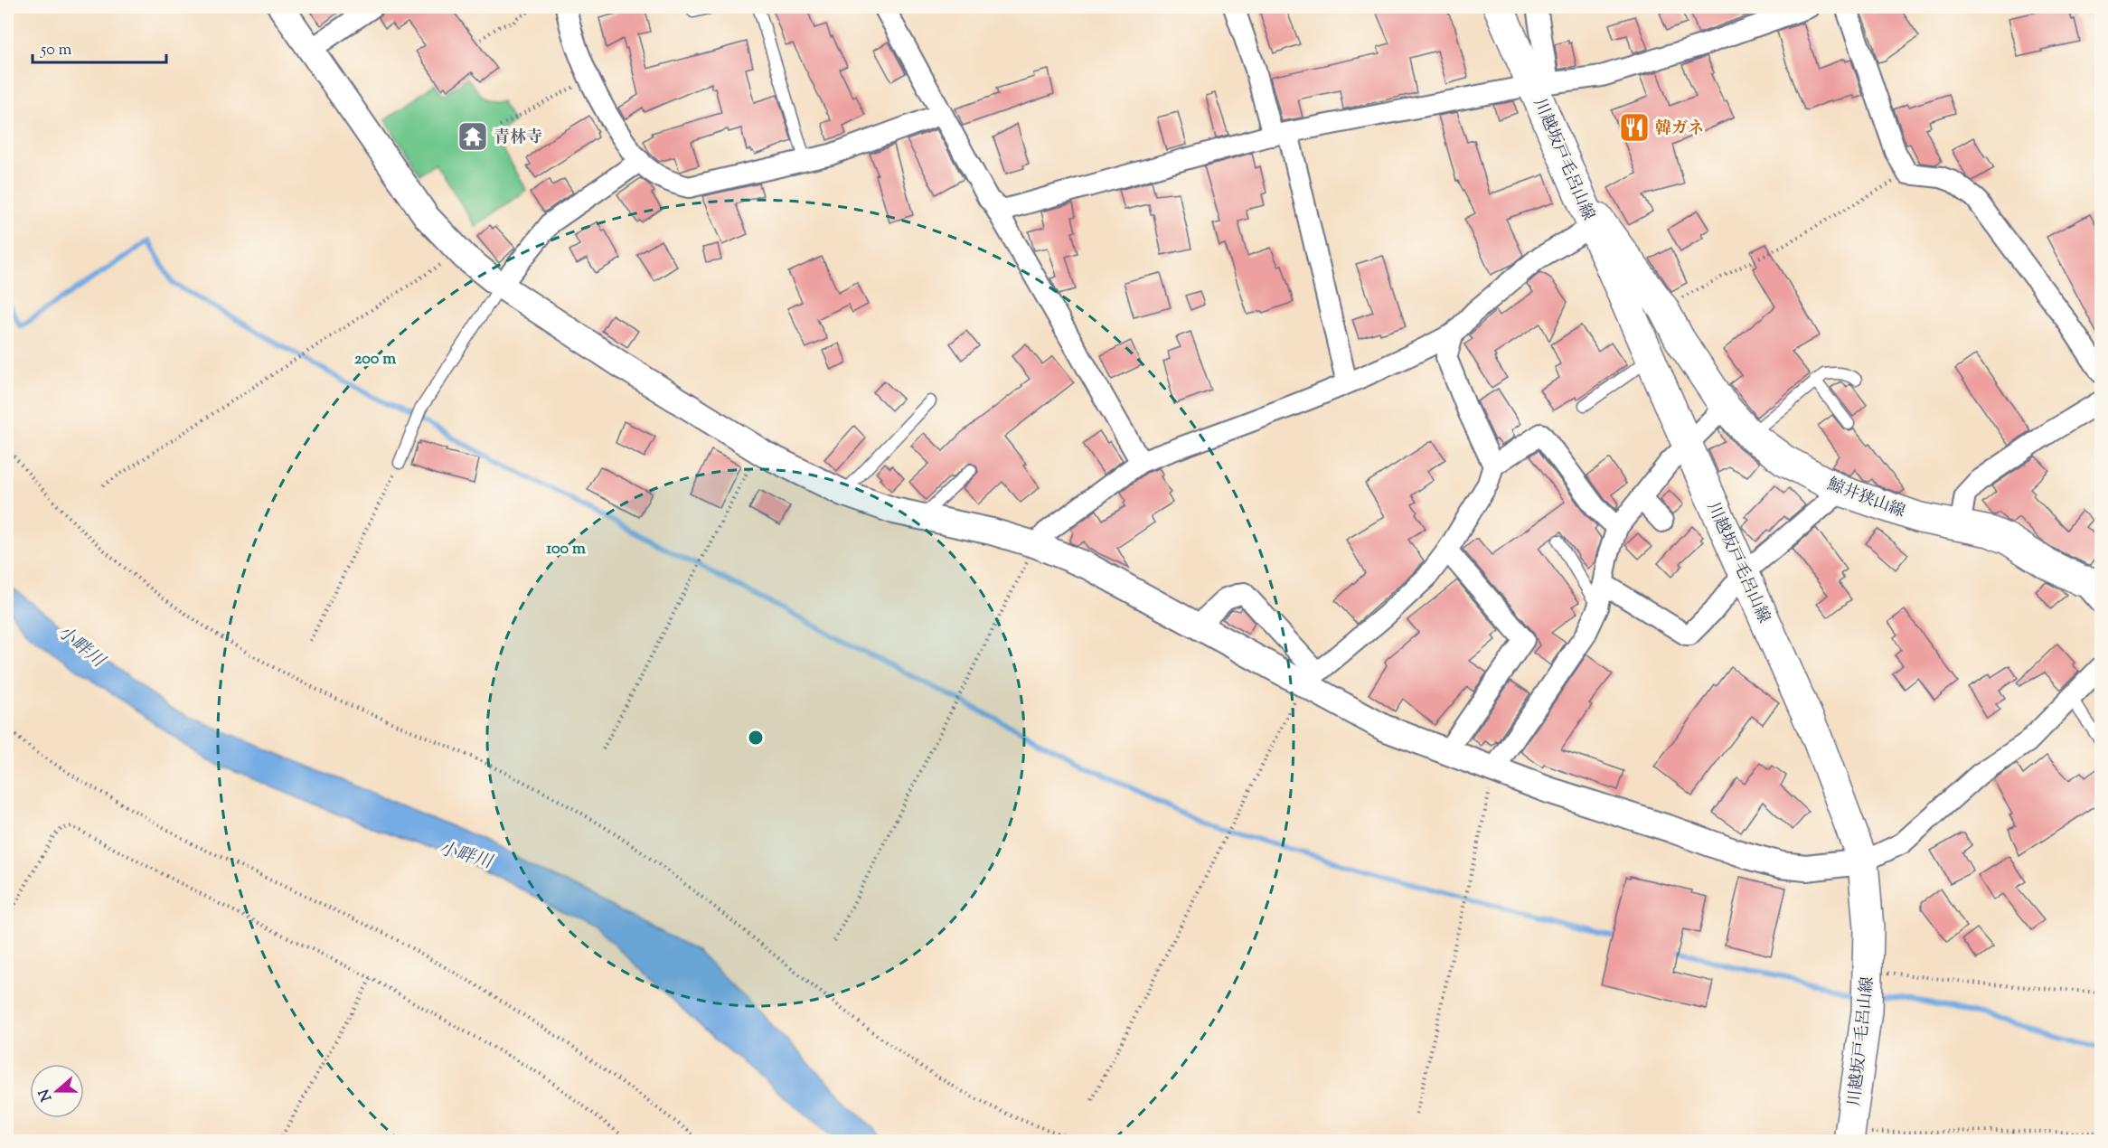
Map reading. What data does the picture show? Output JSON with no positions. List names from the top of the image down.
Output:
{
  "streets": {
    "main road": ["川越坂戸毛呂山線", "鯨井狭山線"]
  },
  "water": ["小畔川"],
  "places": {
    "restaurant": ["韓ガネ"],
    "temple": ["青林寺"]
  },
  "scale_bar": "50 m",
  "north": "left",
  "rings": ["200 m", "100 m"]
}
